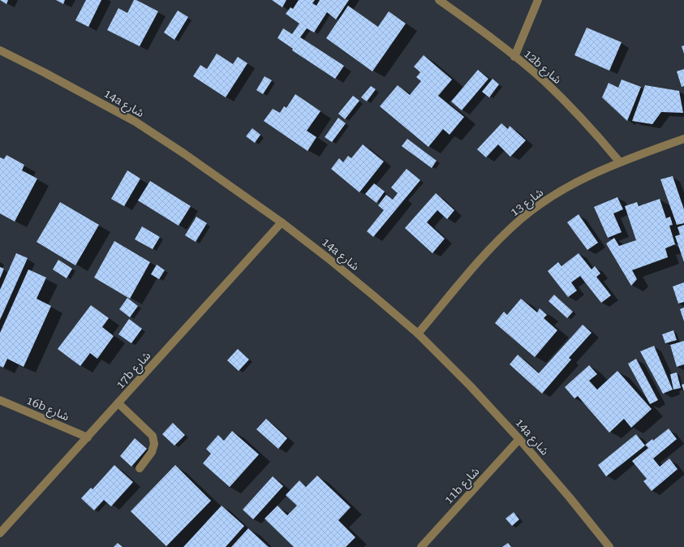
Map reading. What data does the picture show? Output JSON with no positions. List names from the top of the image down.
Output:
{
  "streets": {
    "street": [
      "12b شارع",
      "14a شارع",
      "شارع 13",
      "17b شارع",
      "16b شارع",
      "11b شارع"
    ]
  },
  "crossings": [
    ["12b شارع", "شارع 13"],
    ["14a شارع", "شارع 13"],
    ["14a شارع", "17b شارع"],
    ["14a شارع", "11b شارع"],
    ["17b شارع", "16b شارع"]
  ]
}
